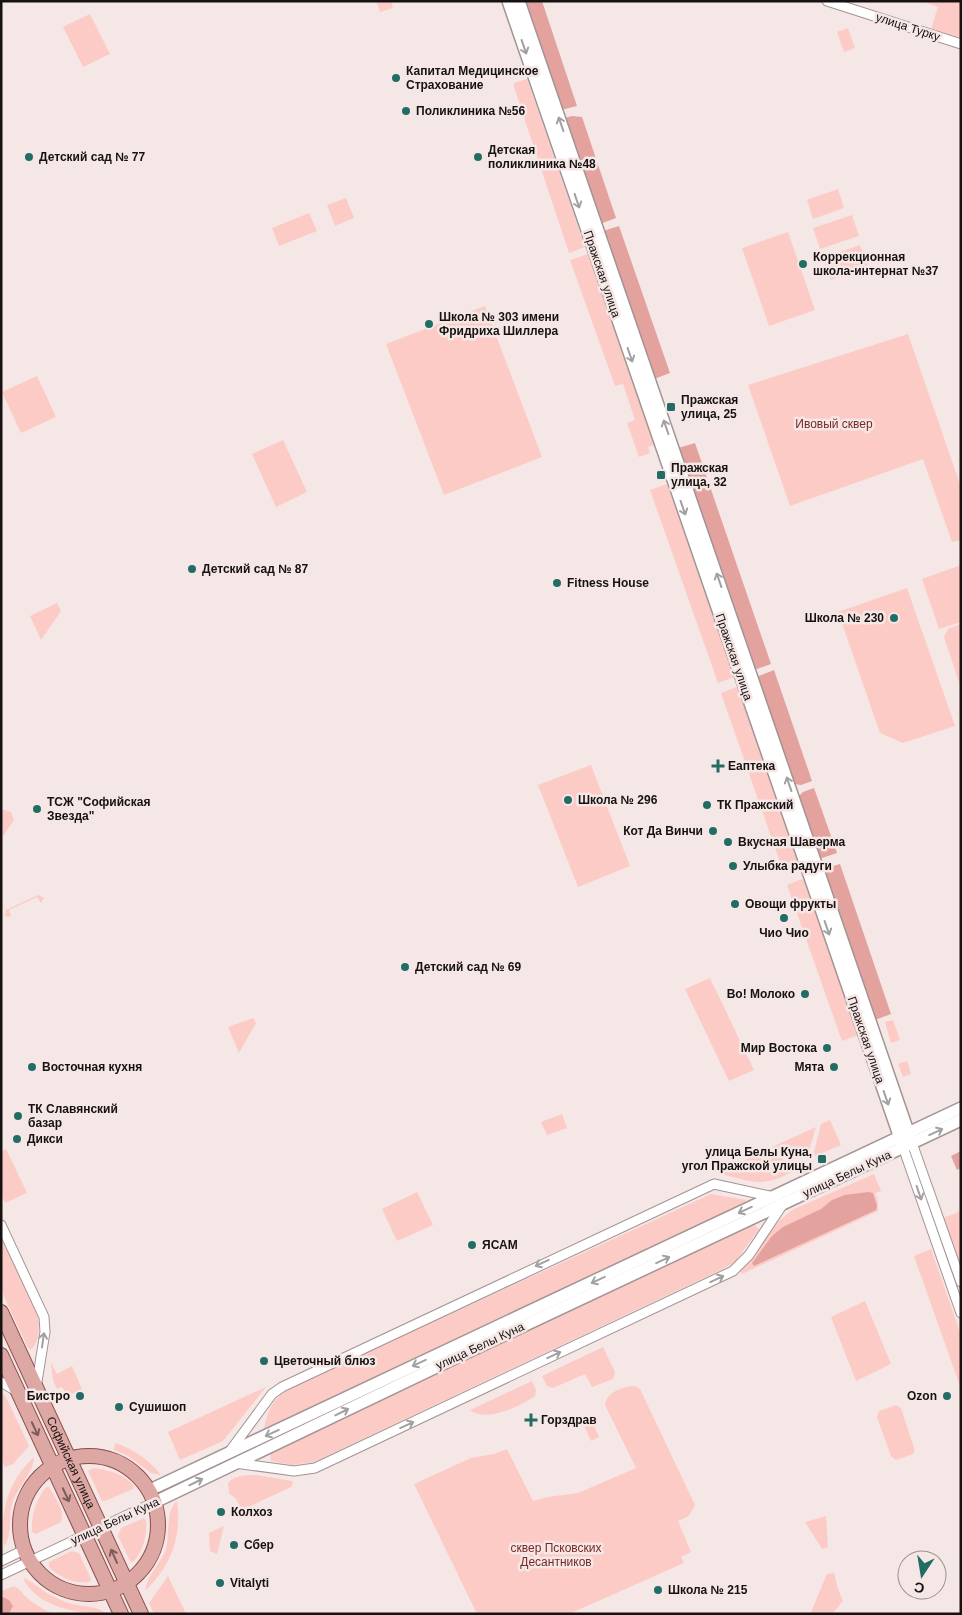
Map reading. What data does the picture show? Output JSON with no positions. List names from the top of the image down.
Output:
{
  "streets": {
    "main road": ["Софийская улица"],
    "street": ["улица Турку", "Пражская улица", "улица Белы Куна"]
  },
  "crossings": [
    ["Пражская улица", "улица Белы Куна"],
    ["улица Белы Куна", "Софийская улица"]
  ],
  "parks": ["Ивовый сквер", "сквер Псковских Десантников"],
  "places": {
    "other": [
      "Капитал Медицинское Страхование",
      "Поликлиника №56",
      "Детский сад № 77",
      "Детская поликлиника №48",
      "Коррекционная школа-интернат №37",
      "Школа № 303 имени Фридриха Шиллера",
      "Детский сад № 87",
      "Fitness House",
      "Школа № 230",
      "Школа № 296",
      "ТК Пражский",
      "ТСЖ \"Софийская Звезда\"",
      "Кот Да Винчи",
      "Вкусная Шаверма",
      "Улыбка радуги",
      "Овощи фрукты",
      "Чио Чио",
      "Детский сад № 69",
      "Во! Молоко",
      "Мир Востока",
      "Восточная кухня",
      "Мята",
      "ТК Славянский базар",
      "Дикси",
      "ЯСАМ",
      "Цветочный блюз",
      "Бистро",
      "Ozon",
      "Сушишоп",
      "Колхоз",
      "Сбер",
      "Vitalyti",
      "Школа № 215"
    ],
    "transit": ["Пражская улица, 25", "Пражская улица, 32", "улица Белы Куна, угол Пражской улицы"],
    "health": ["Еаптека", "Горздрав"]
  },
  "north": "bottom"
}
